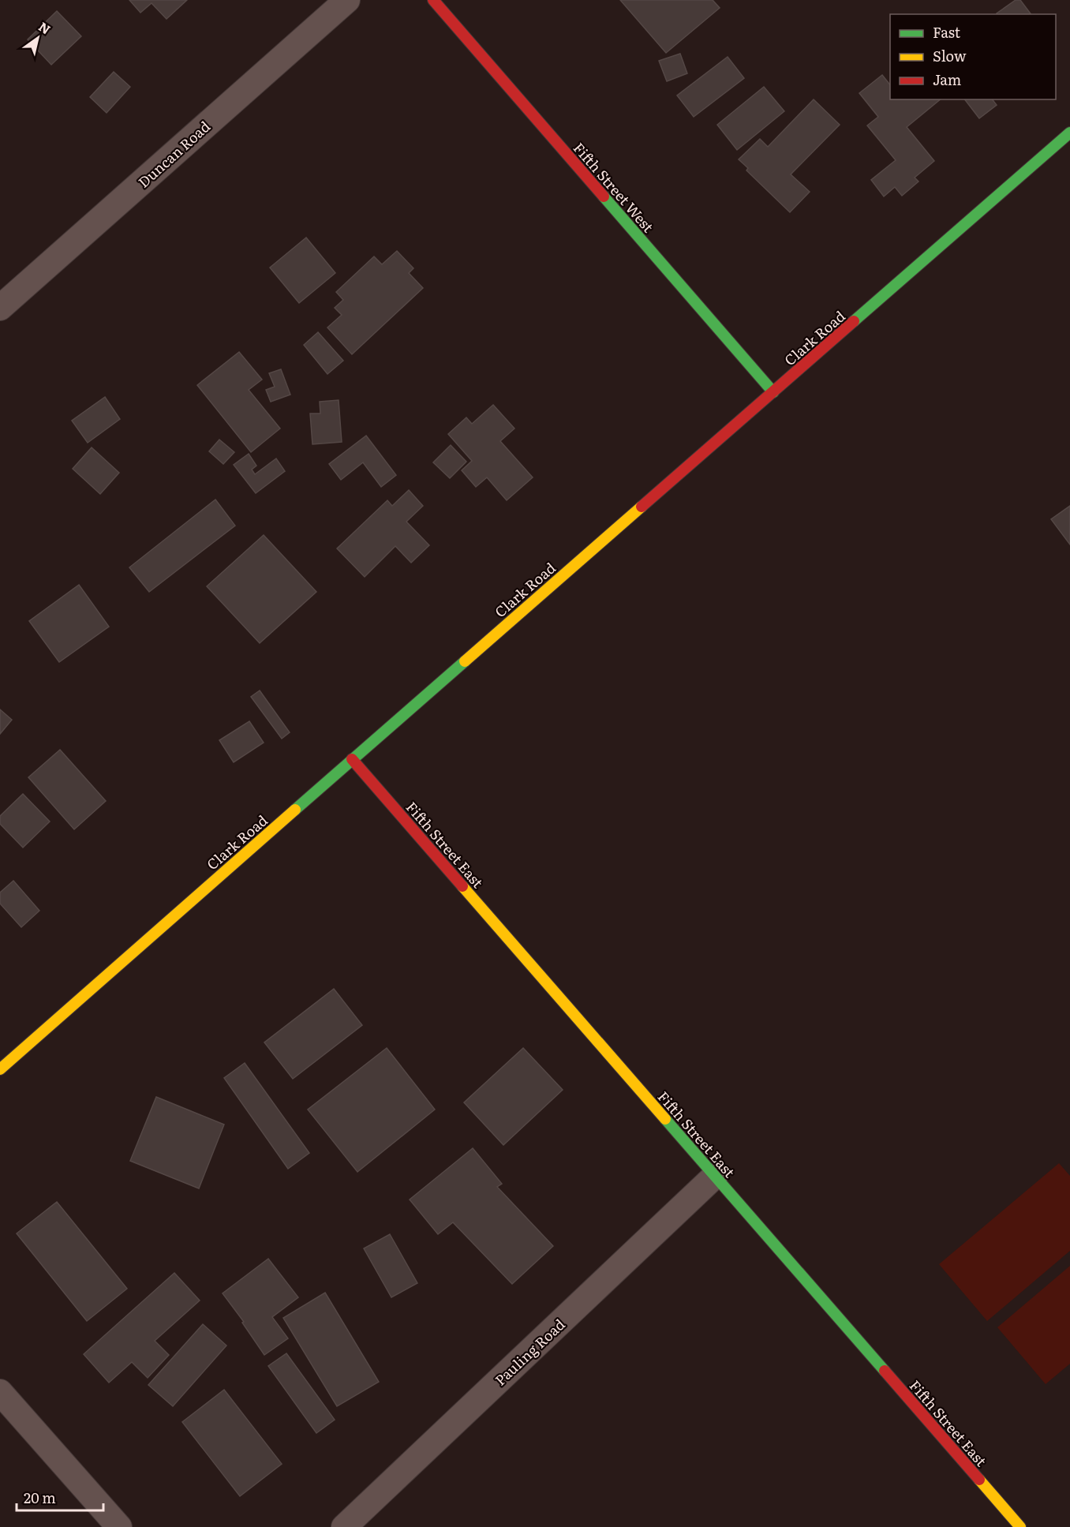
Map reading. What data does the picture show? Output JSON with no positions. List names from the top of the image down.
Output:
{
  "streets": {
    "street": [
      "Duncan Road",
      "Fifth Street West",
      "Clark Road",
      "Fifth Street East",
      "Pauling Road"
    ]
  },
  "crossings": [
    ["Fifth Street West", "Clark Road"],
    ["Clark Road", "Fifth Street East"],
    ["Fifth Street East", "Pauling Road"]
  ],
  "legend": ["Fast", "Slow", "Jam"],
  "scale_bar": "20 m",
  "north": "top right"
}
